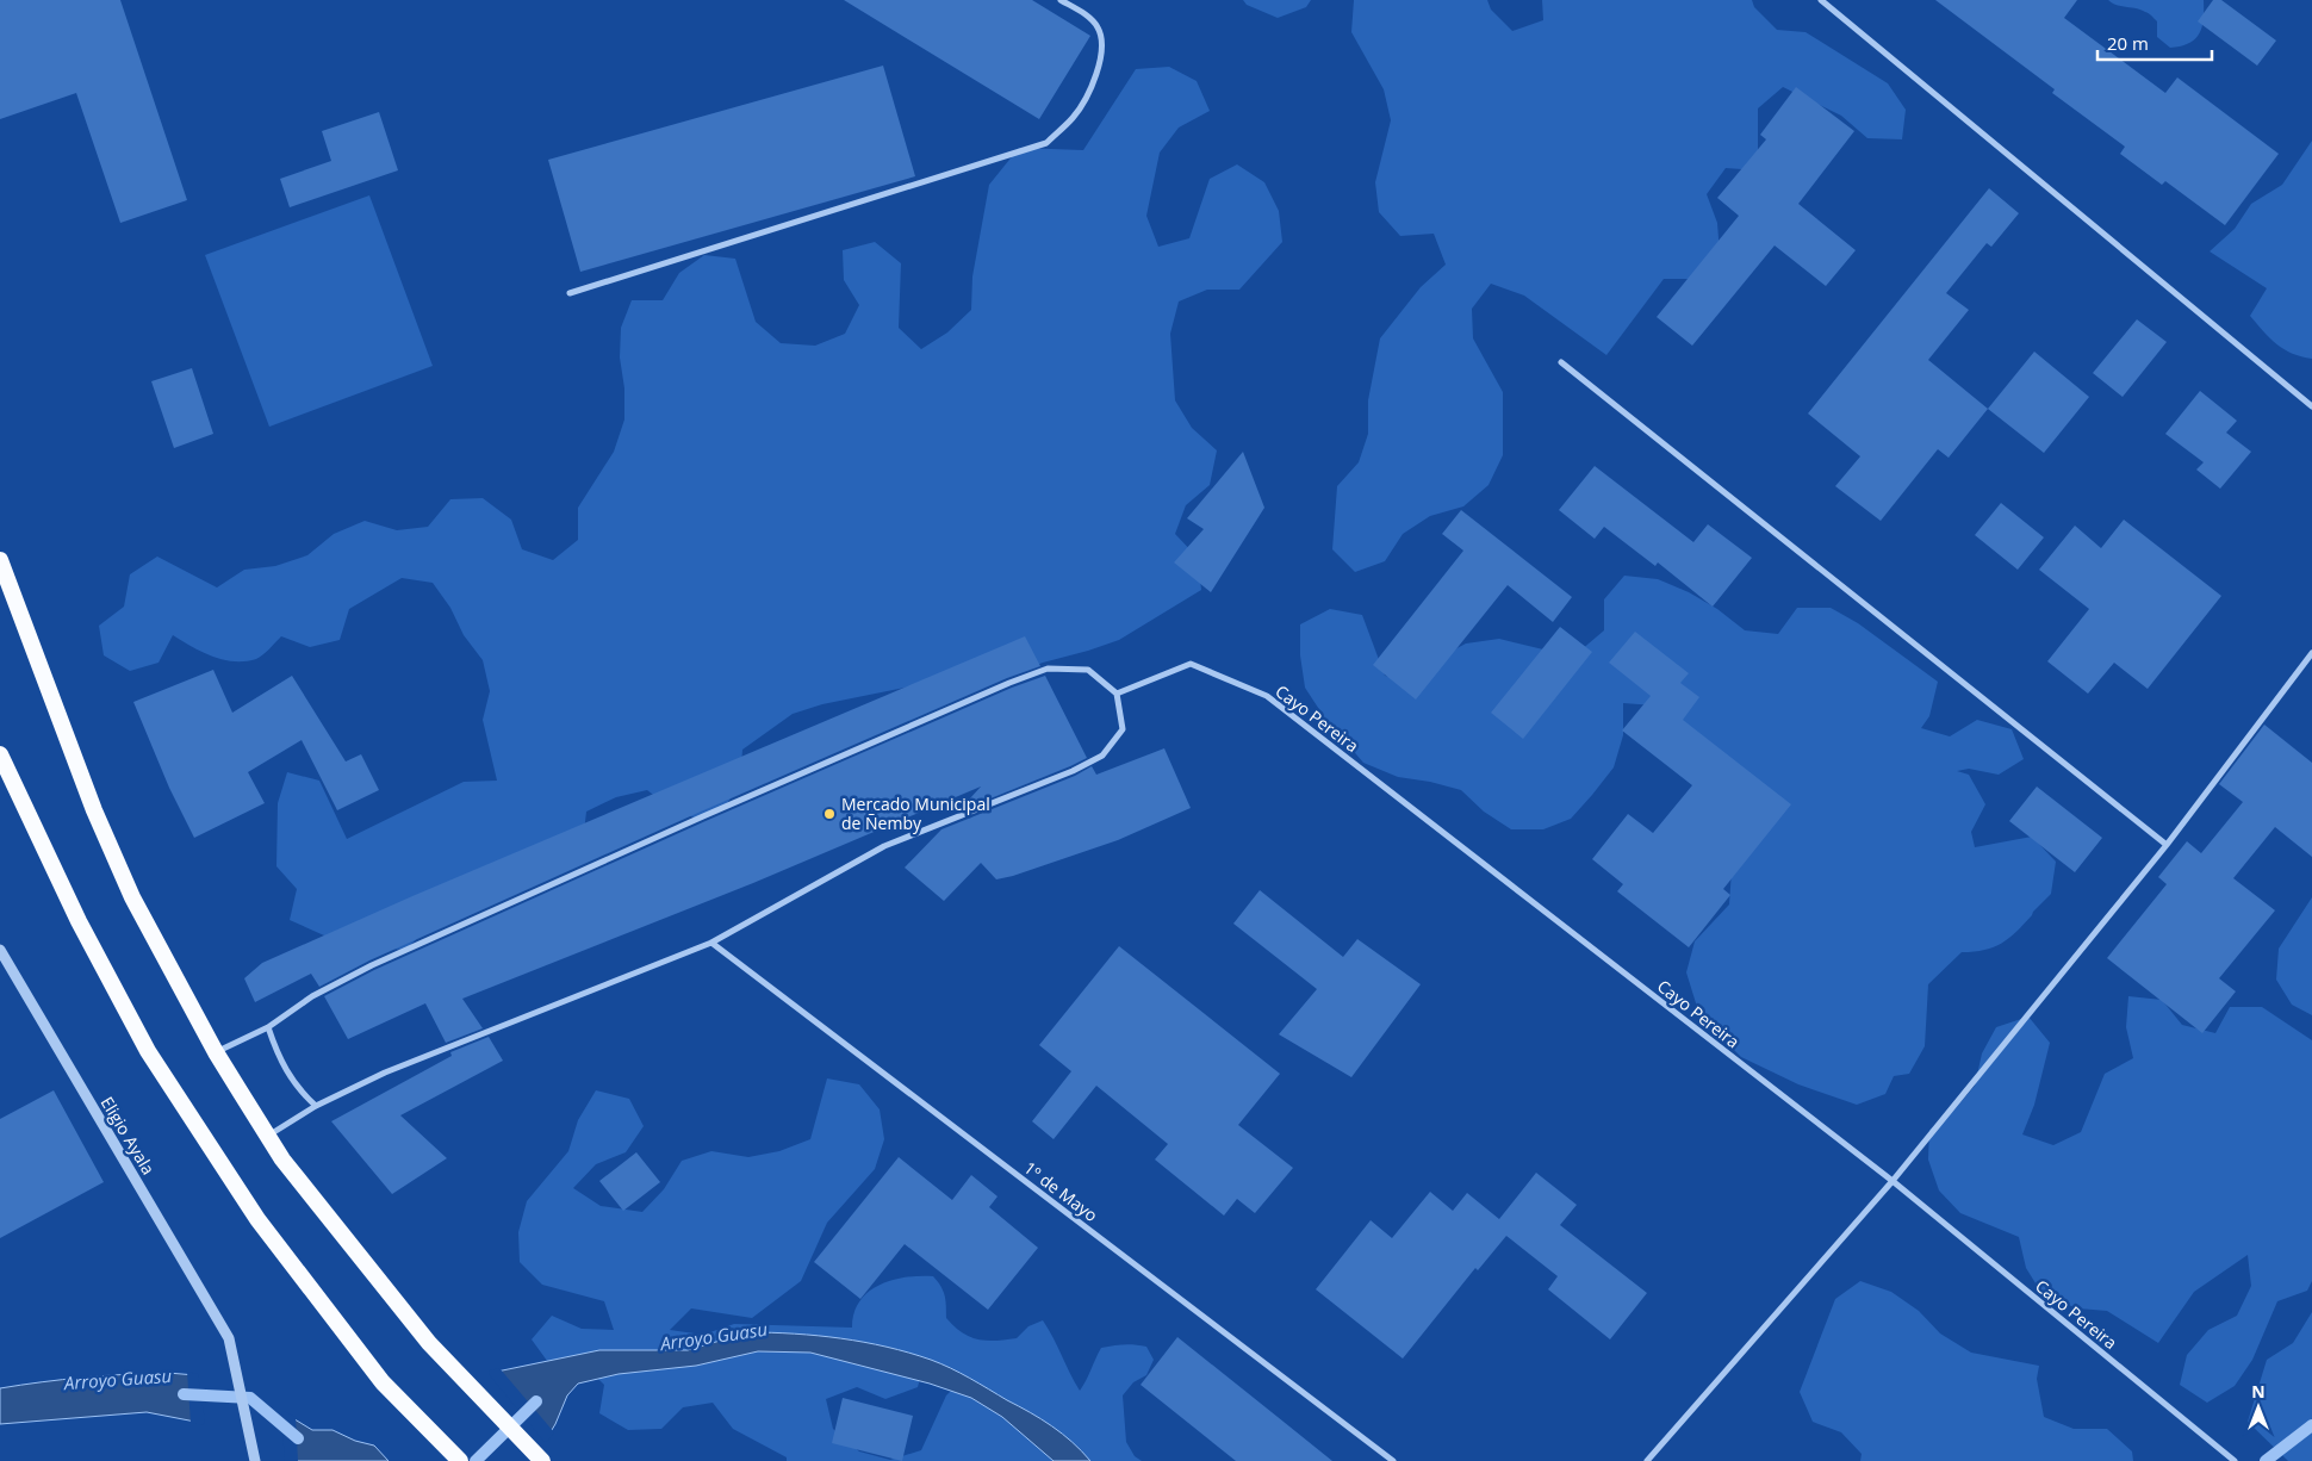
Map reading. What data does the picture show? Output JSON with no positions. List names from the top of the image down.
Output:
{
  "streets": {
    "street": ["Cayo Pereira", "Eligio Ayala", "1º de Mayo"]
  },
  "water": ["Arroyo Guasu"],
  "places": ["Mercado Municipal de Ñemby"],
  "scale_bar": "20 m",
  "north": "top"
}
